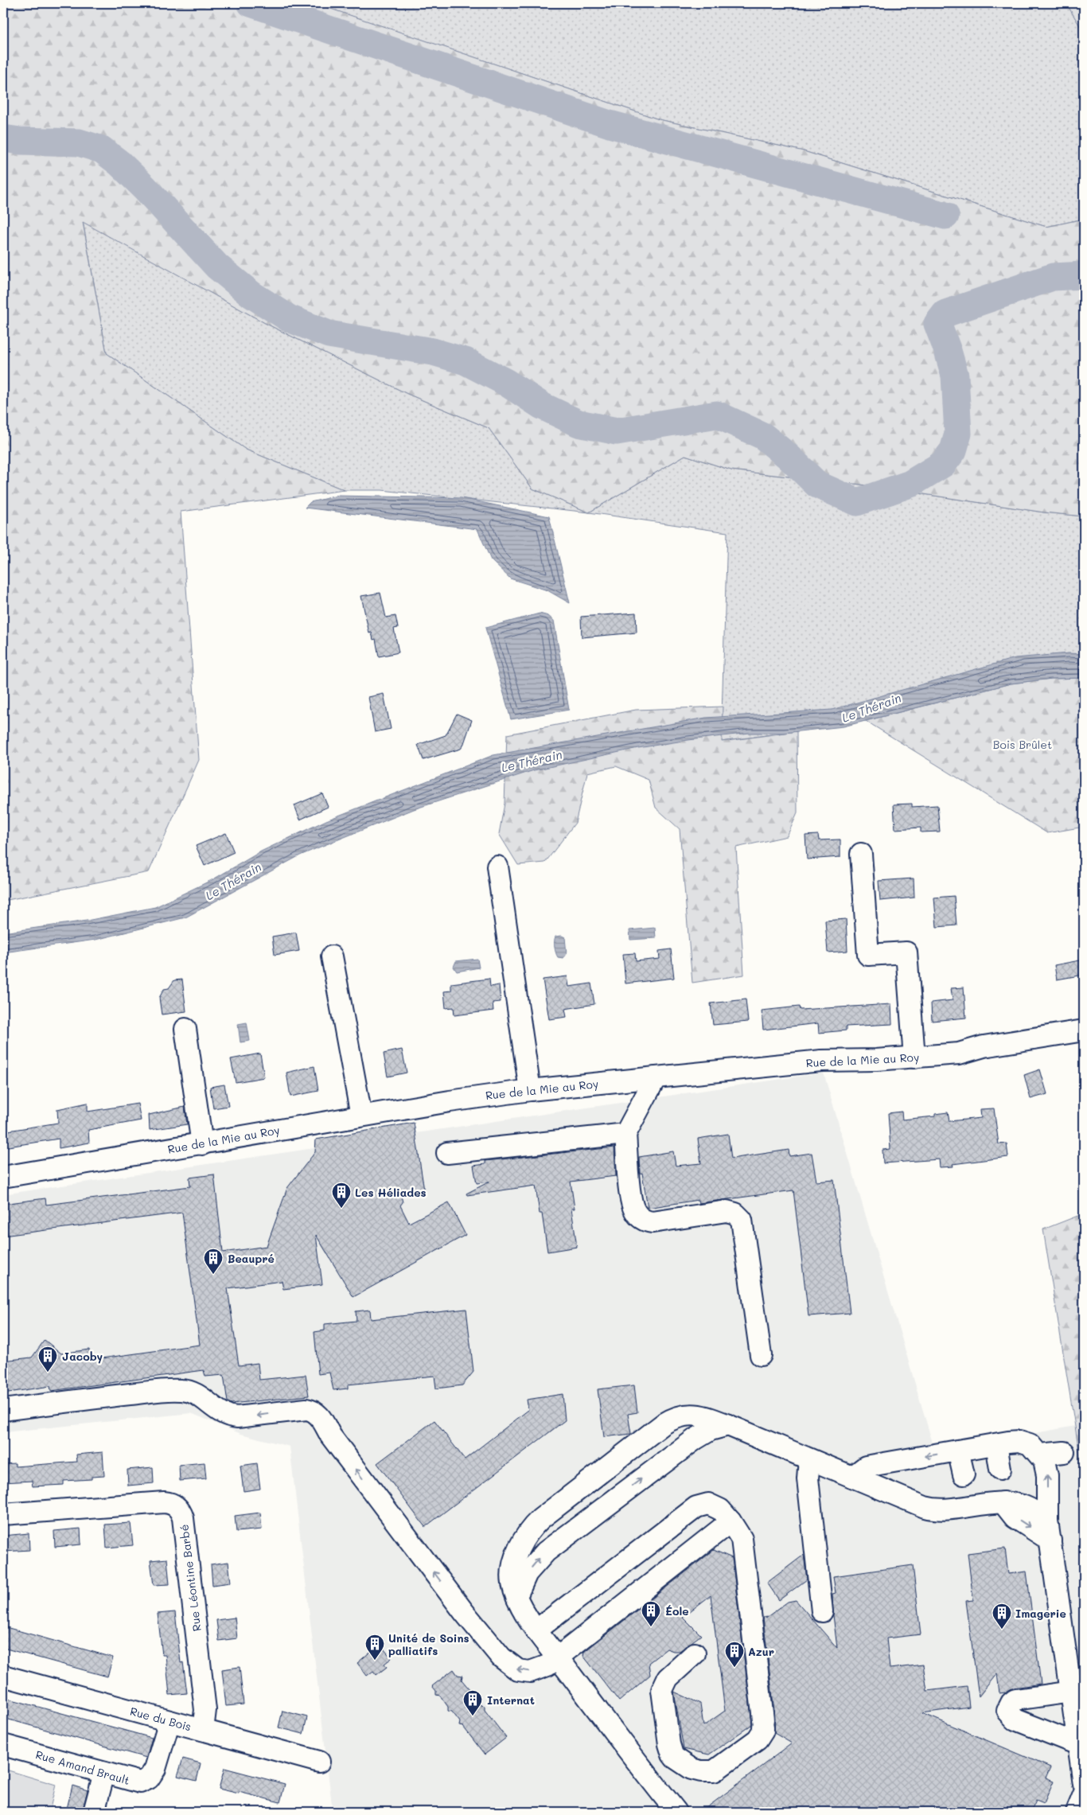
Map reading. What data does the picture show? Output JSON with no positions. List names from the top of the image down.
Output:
{
  "streets": {
    "street": [
      "Rue de la Mie au Roy",
      "Rue Léontine Barbé",
      "Rue du Bois",
      "Rue Amand Brault"
    ]
  },
  "crossings": [
    ["Rue Léontine Barbé", "Rue du Bois"],
    ["Rue du Bois", "Rue Amand Brault"]
  ],
  "water": ["Le Thérain"],
  "parks": ["Bois Brûlet"],
  "places": {
    "building": [
      "Les Héliades",
      "Beaupré",
      "Jacoby",
      "Éole",
      "Imagerie",
      "Unité de Soins palliatifs",
      "Azur",
      "Internat"
    ]
  }
}
